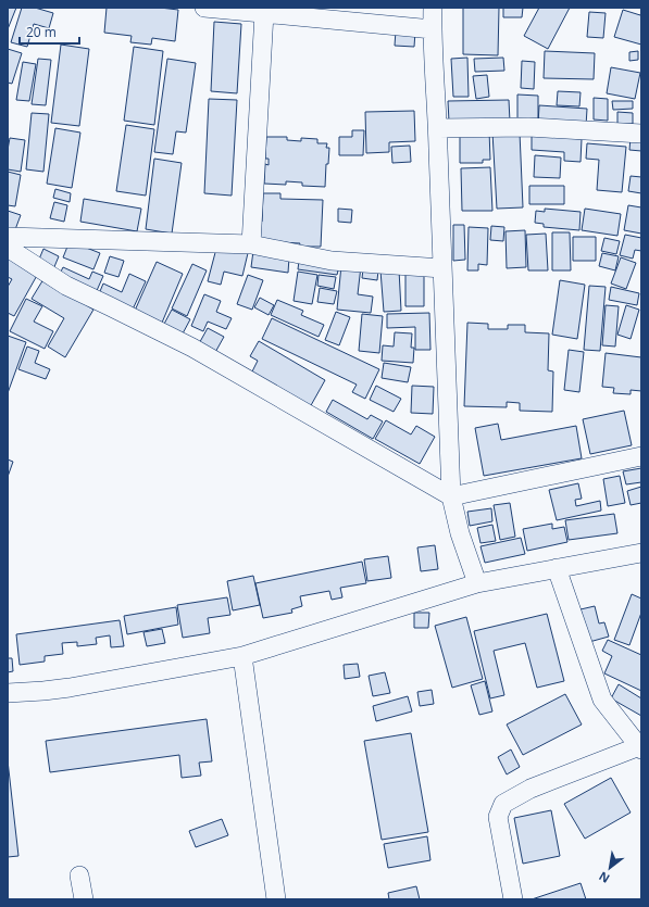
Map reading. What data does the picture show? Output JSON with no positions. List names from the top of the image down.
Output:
{
  "scale_bar": "20 m",
  "north": "bottom left"
}
